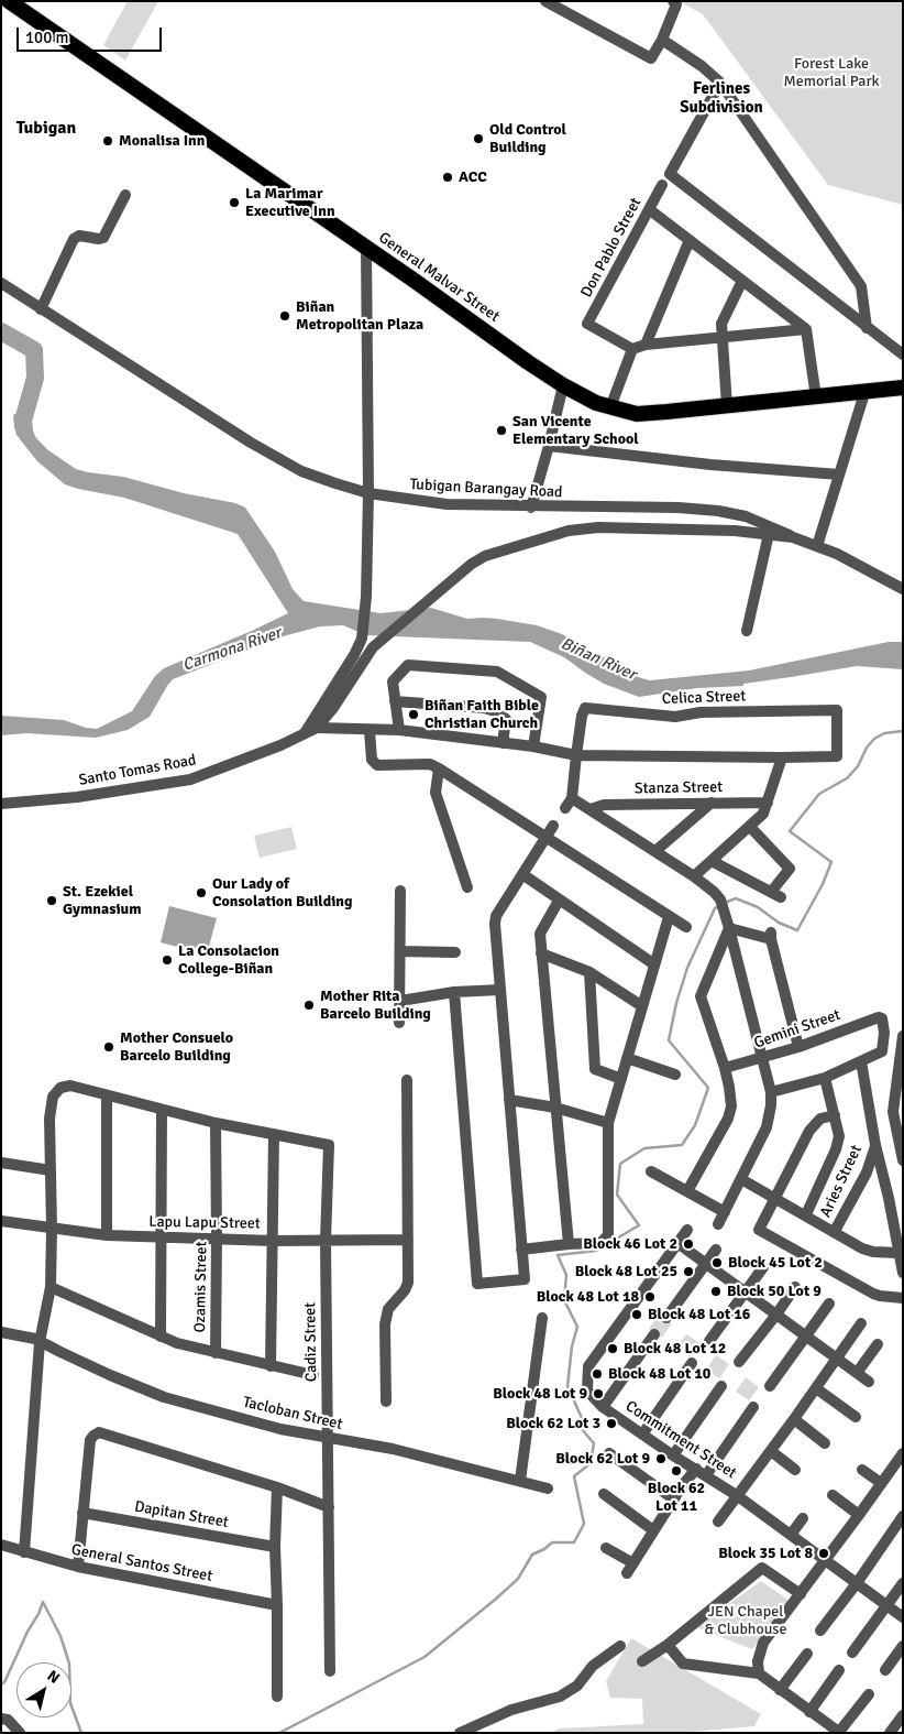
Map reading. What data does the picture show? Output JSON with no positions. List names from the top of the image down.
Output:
{
  "streets": {
    "highway": ["General Malvar Street"],
    "street": [
      "Don Pablo Street",
      "Tubigan Barangay Road",
      "Celica Street",
      "Santo Tomas Road",
      "Stanza Street",
      "Gemini Street",
      "Aries Street",
      "Lapu Lapu Street",
      "Ozamis Street",
      "Cadiz Street",
      "Tacloban Street",
      "Commitment Street",
      "Dapitan Street",
      "General Santos Street"
    ]
  },
  "crossings": [
    ["Celica Street", "Stanza Street"],
    ["Lapu Lapu Street", "Ozamis Street"],
    ["Lapu Lapu Street", "Cadiz Street"],
    ["Cadiz Street", "Tacloban Street"]
  ],
  "districts": ["Ferlines Subdivision", "Tubigan"],
  "water": ["Carmona River", "Biñan River"],
  "parks": ["Forest Lake Memorial Park", "JEN Chapel & Clubhouse"],
  "places": [
    "Old Control Building",
    "Monalisa Inn",
    "ACC",
    "La Marimar Executive Inn",
    "Biñan Metropolitan Plaza",
    "San Vicente Elementary School",
    "Biñan Faith Bible Christian Church",
    "Our Lady of Consolation Building",
    "St. Ezekiel Gymnasium",
    "La Consolacion College-Biñan",
    "Mother Rita Barcelo Building",
    "Mother Consuelo Barcelo Building",
    "Block 46 Lot 2",
    "Block 45 Lot 2",
    "Block 48 Lot 25",
    "Block 50 Lot 9",
    "Block 48 Lot 18",
    "Block 48 Lot 16",
    "Block 48 Lot 12",
    "Block 48 Lot 10",
    "Block 48 Lot 9",
    "Block 62 Lot 3",
    "Block 62 Lot 9",
    "Block 62 Lot 11",
    "Block 35 Lot 8"
  ],
  "scale_bar": "100 m",
  "north": "top right"
}
